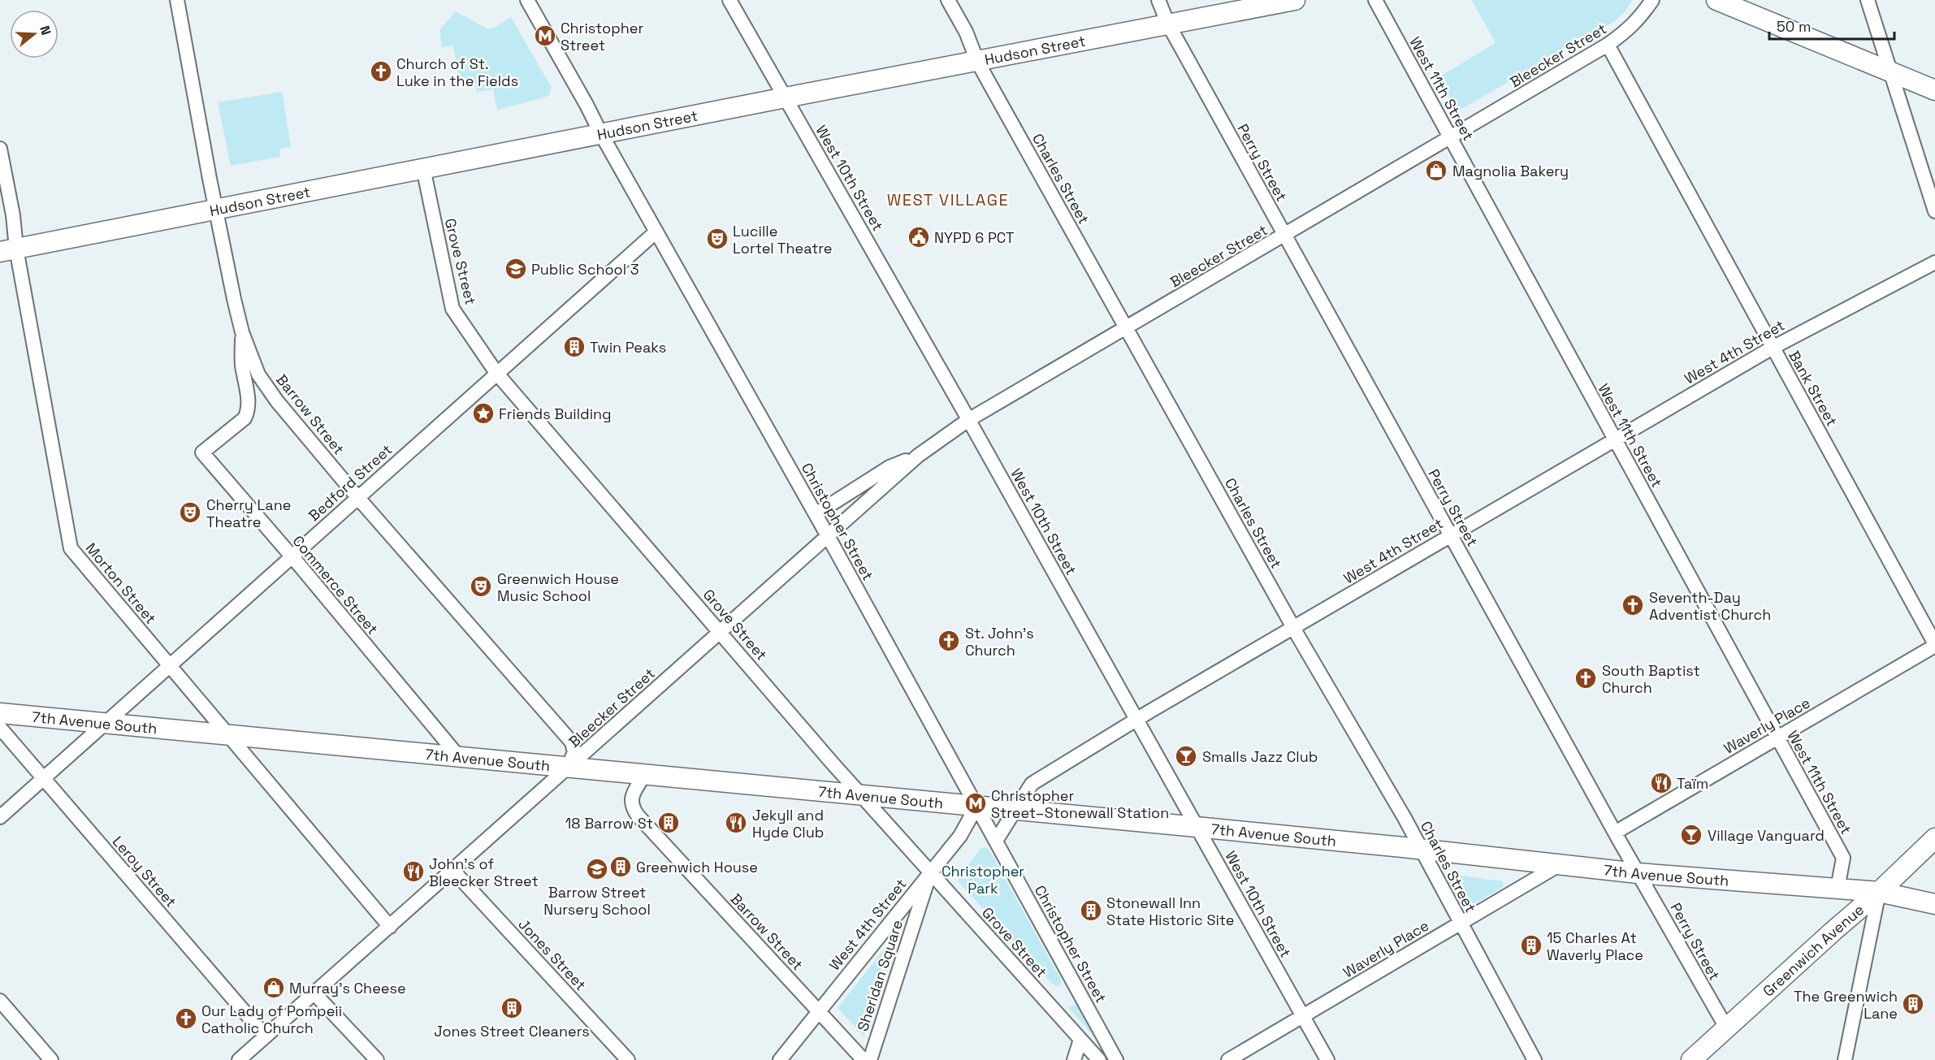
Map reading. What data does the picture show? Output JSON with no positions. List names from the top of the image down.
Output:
{
  "streets": {
    "main road": ["Hudson Street", "7th Avenue South", "Greenwich Avenue"],
    "street": [
      "Bleecker Street",
      "West 11th Street",
      "Perry Street",
      "West 10th Street",
      "Charles Street",
      "Grove Street",
      "West 4th Street",
      "Bank Street",
      "Barrow Street",
      "Bedford Street",
      "Christopher Street",
      "Morton Street",
      "Commerce Street",
      "Waverly Place",
      "Leroy Street",
      "Jones Street",
      "Sheridan Square"
    ]
  },
  "crossings": [
    ["Hudson Street", "Perry Street"],
    ["Hudson Street", "West 10th Street"],
    ["Hudson Street", "Charles Street"],
    ["Hudson Street", "Grove Street"],
    ["Hudson Street", "Barrow Street"],
    ["Hudson Street", "Christopher Street"],
    ["Hudson Street", "Morton Street"],
    ["Bleecker Street", "West 11th Street"],
    ["Bleecker Street", "Perry Street"],
    ["Bleecker Street", "West 10th Street"],
    ["Bleecker Street", "Charles Street"],
    ["Bleecker Street", "Grove Street"],
    ["Bleecker Street", "Bank Street"],
    ["Bleecker Street", "Barrow Street"],
    ["Bleecker Street", "Christopher Street"],
    ["Bleecker Street", "Morton Street"],
    ["Bleecker Street", "7th Avenue South"],
    ["Bleecker Street", "Leroy Street"],
    ["Bleecker Street", "Jones Street"],
    ["West 11th Street", "West 4th Street"],
    ["West 11th Street", "7th Avenue South"],
    ["West 11th Street", "Waverly Place"],
    ["Perry Street", "West 4th Street"],
    ["Perry Street", "7th Avenue South"],
    ["Perry Street", "Waverly Place"],
    ["Perry Street", "Greenwich Avenue"],
    ["West 10th Street", "West 4th Street"],
    ["West 10th Street", "7th Avenue South"],
    ["West 10th Street", "Waverly Place"],
    ["Charles Street", "West 4th Street"],
    ["Charles Street", "7th Avenue South"],
    ["Charles Street", "Waverly Place"],
    ["Grove Street", "West 4th Street"],
    ["Grove Street", "Bedford Street"],
    ["Grove Street", "7th Avenue South"],
    ["Grove Street", "Sheridan Square"],
    ["West 4th Street", "Bank Street"],
    ["West 4th Street", "Barrow Street"],
    ["West 4th Street", "Christopher Street"],
    ["West 4th Street", "7th Avenue South"],
    ["West 4th Street", "Sheridan Square"],
    ["Bank Street", "Waverly Place"],
    ["Barrow Street", "Bedford Street"],
    ["Barrow Street", "Commerce Street"],
    ["Barrow Street", "7th Avenue South"],
    ["Bedford Street", "Christopher Street"],
    ["Bedford Street", "Morton Street"],
    ["Bedford Street", "Commerce Street"],
    ["Bedford Street", "7th Avenue South"],
    ["Bedford Street", "Leroy Street"],
    ["Christopher Street", "7th Avenue South"],
    ["Morton Street", "7th Avenue South"],
    ["Commerce Street", "7th Avenue South"],
    ["7th Avenue South", "Waverly Place"],
    ["7th Avenue South", "Greenwich Avenue"]
  ],
  "districts": ["WEST VILLAGE"],
  "parks": ["Christopher Park"],
  "places": {
    "metro station": ["Christopher Street", "Christopher Street–Stonewall Station"],
    "church": [
      "Church of St. Luke in the Fields",
      "Seventh-Day Adventist Church",
      "St. John’s Church",
      "South Baptist Church",
      "Our Lady of Pompeii Catholic Church"
    ],
    "shop": ["Magnolia Bakery", "Murray's Cheese"],
    "public building": ["NYPD 6 PCT"],
    "theatre": ["Lucille Lortel Theatre", "Cherry Lane Theatre", "Greenwich House Music School"],
    "school or university": ["Public School 3", "Barrow Street Nursery School"],
    "building": [
      "Twin Peaks",
      "18 Barrow St",
      "Greenwich House",
      "Stonewall Inn State Historic Site",
      "15 Charles At Waverly Place",
      "The Greenwich Lane",
      "Jones Street Cleaners"
    ],
    "place": ["Friends Building"],
    "bar": ["Smalls Jazz Club", "Village Vanguard"],
    "restaurant": ["Taïm", "Jekyll and Hyde Club", "John's of Bleecker Street"]
  },
  "scale_bar": "50 m",
  "north": "right"
}
